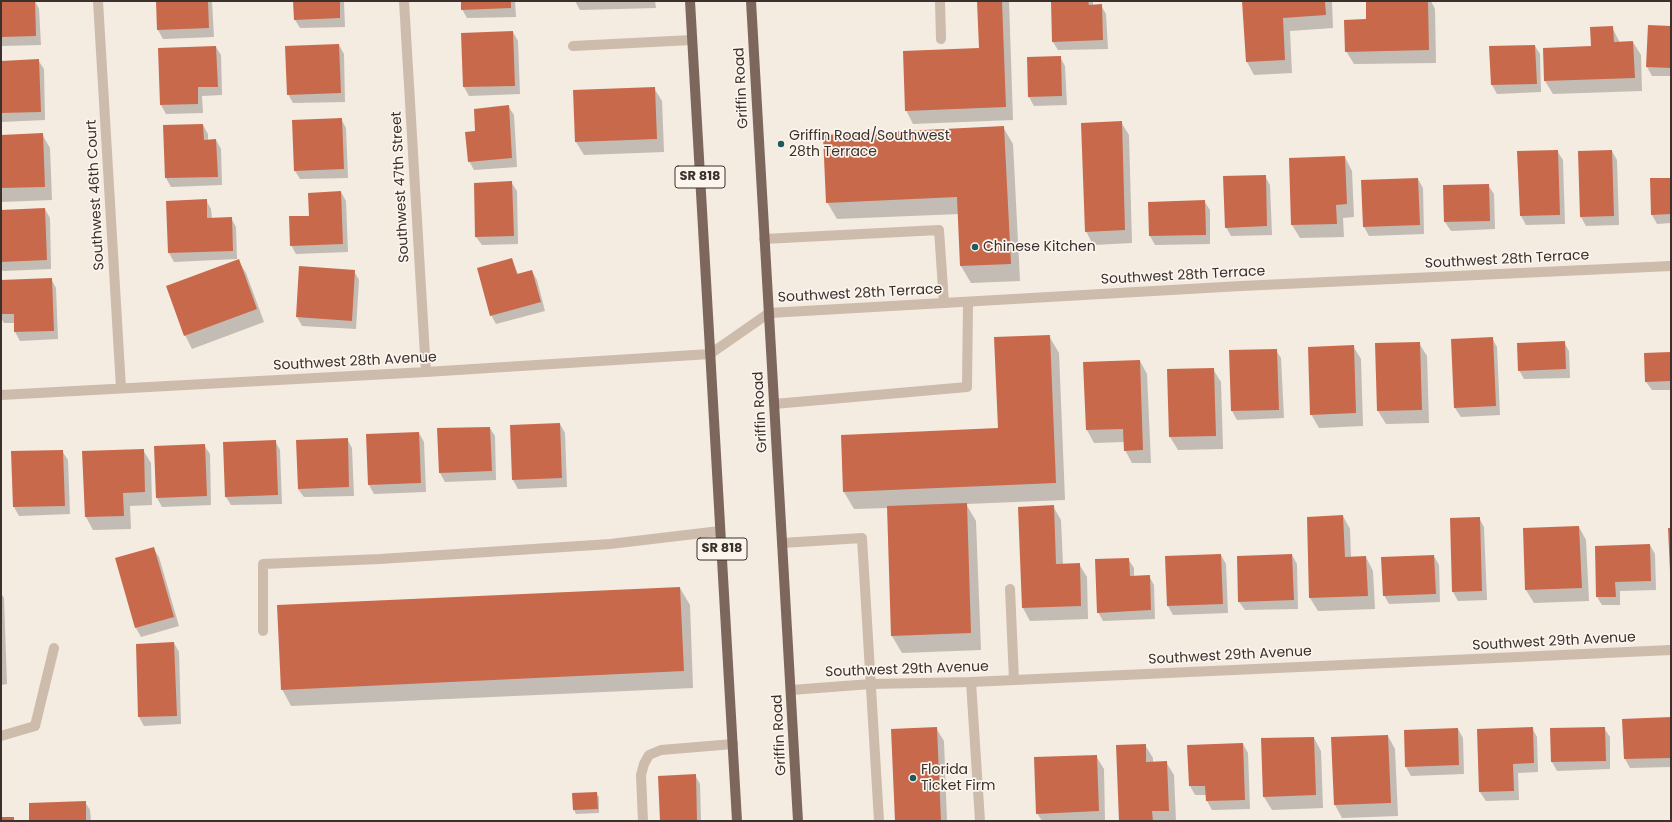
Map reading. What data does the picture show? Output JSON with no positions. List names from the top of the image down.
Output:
{
  "streets": {
    "main road": ["Griffin Road", "SR 818"],
    "street": [
      "Southwest 47th Street",
      "Southwest 46th Court",
      "Southwest 28th Terrace",
      "Southwest 28th Avenue",
      "Southwest 29th Avenue"
    ]
  },
  "crossings": [
    ["Griffin Road", "Southwest 28th Terrace"],
    ["Griffin Road", "Southwest 29th Avenue"],
    ["SR 818", "Southwest 28th Terrace"],
    ["SR 818", "Southwest 28th Avenue"],
    ["Southwest 47th Street", "Southwest 28th Avenue"],
    ["Southwest 46th Court", "Southwest 28th Avenue"],
    ["Southwest 28th Terrace", "Southwest 28th Avenue"]
  ],
  "places": ["Griffin Road/Southwest 28th Terrace", "Chinese Kitchen", "Florida Ticket Firm"]
}
